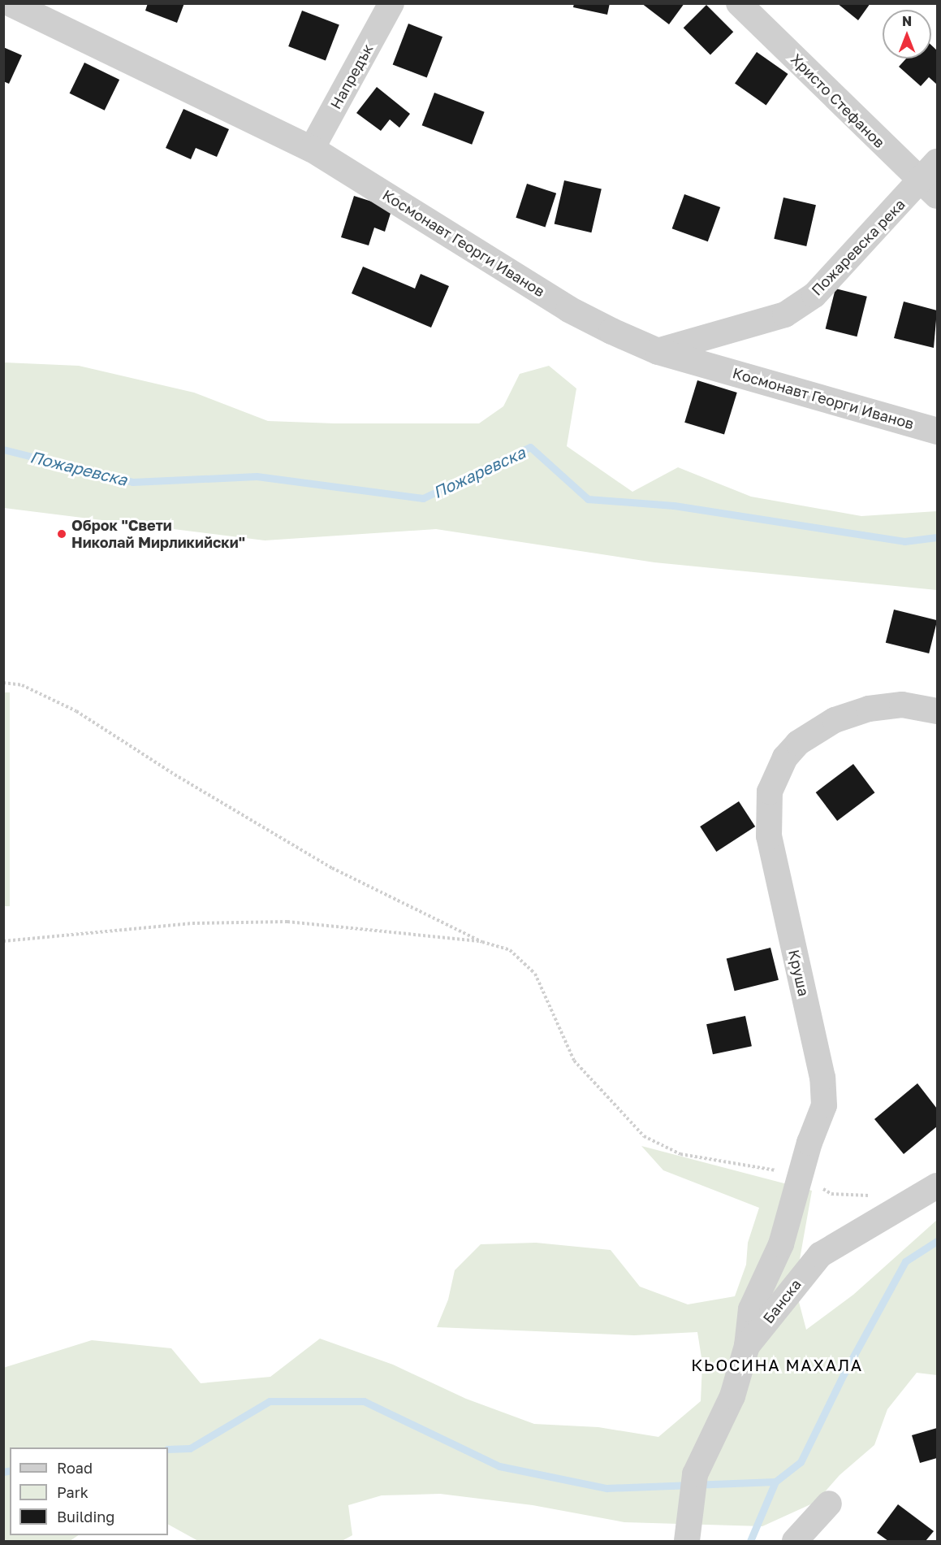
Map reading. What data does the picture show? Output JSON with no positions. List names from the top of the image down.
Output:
{
  "streets": {
    "street": [
      "Напредък",
      "Христо Стефанов",
      "Космонавт Георги Иванов",
      "Пожаревска река",
      "Круша",
      "Банска"
    ]
  },
  "crossings": [
    ["Напредък", "Космонавт Георги Иванов"],
    ["Христо Стефанов", "Пожаревска река"],
    ["Космонавт Георги Иванов", "Пожаревска река"],
    ["Круша", "Банска"]
  ],
  "districts": ["КЬОСИНА МАХАЛА"],
  "water": ["Пожаревска"],
  "places": ["Оброк \"Свети Николай Мирликийски\""],
  "legend": ["Road", "Park", "Building"],
  "north": "top"
}
